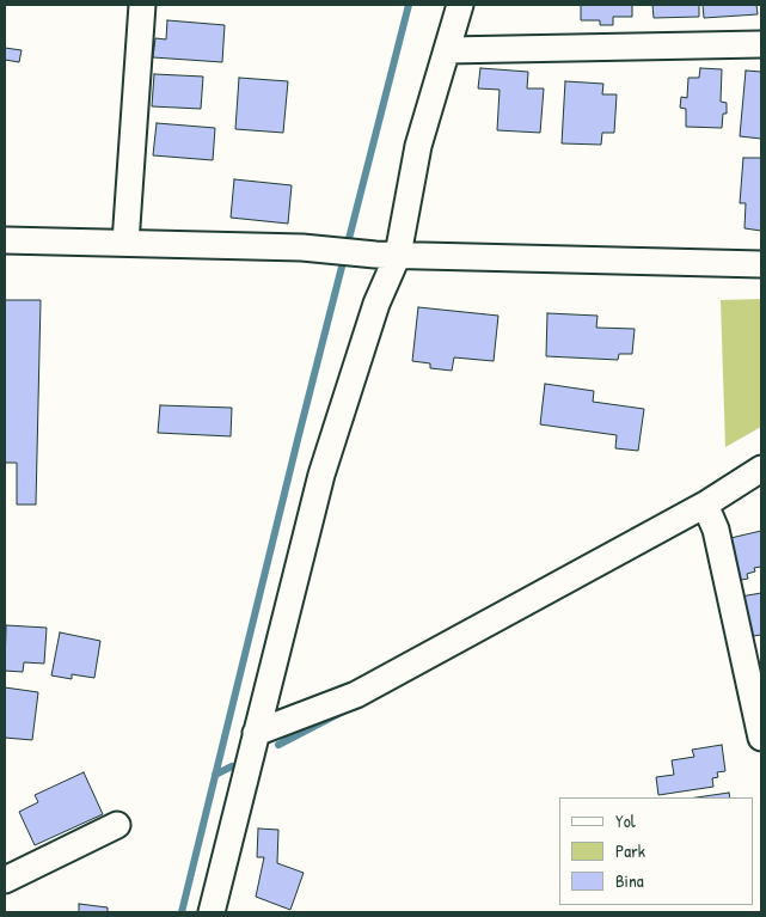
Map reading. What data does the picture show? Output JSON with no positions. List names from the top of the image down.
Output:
{
  "legend": ["Yol", "Park", "Bina"]
}
